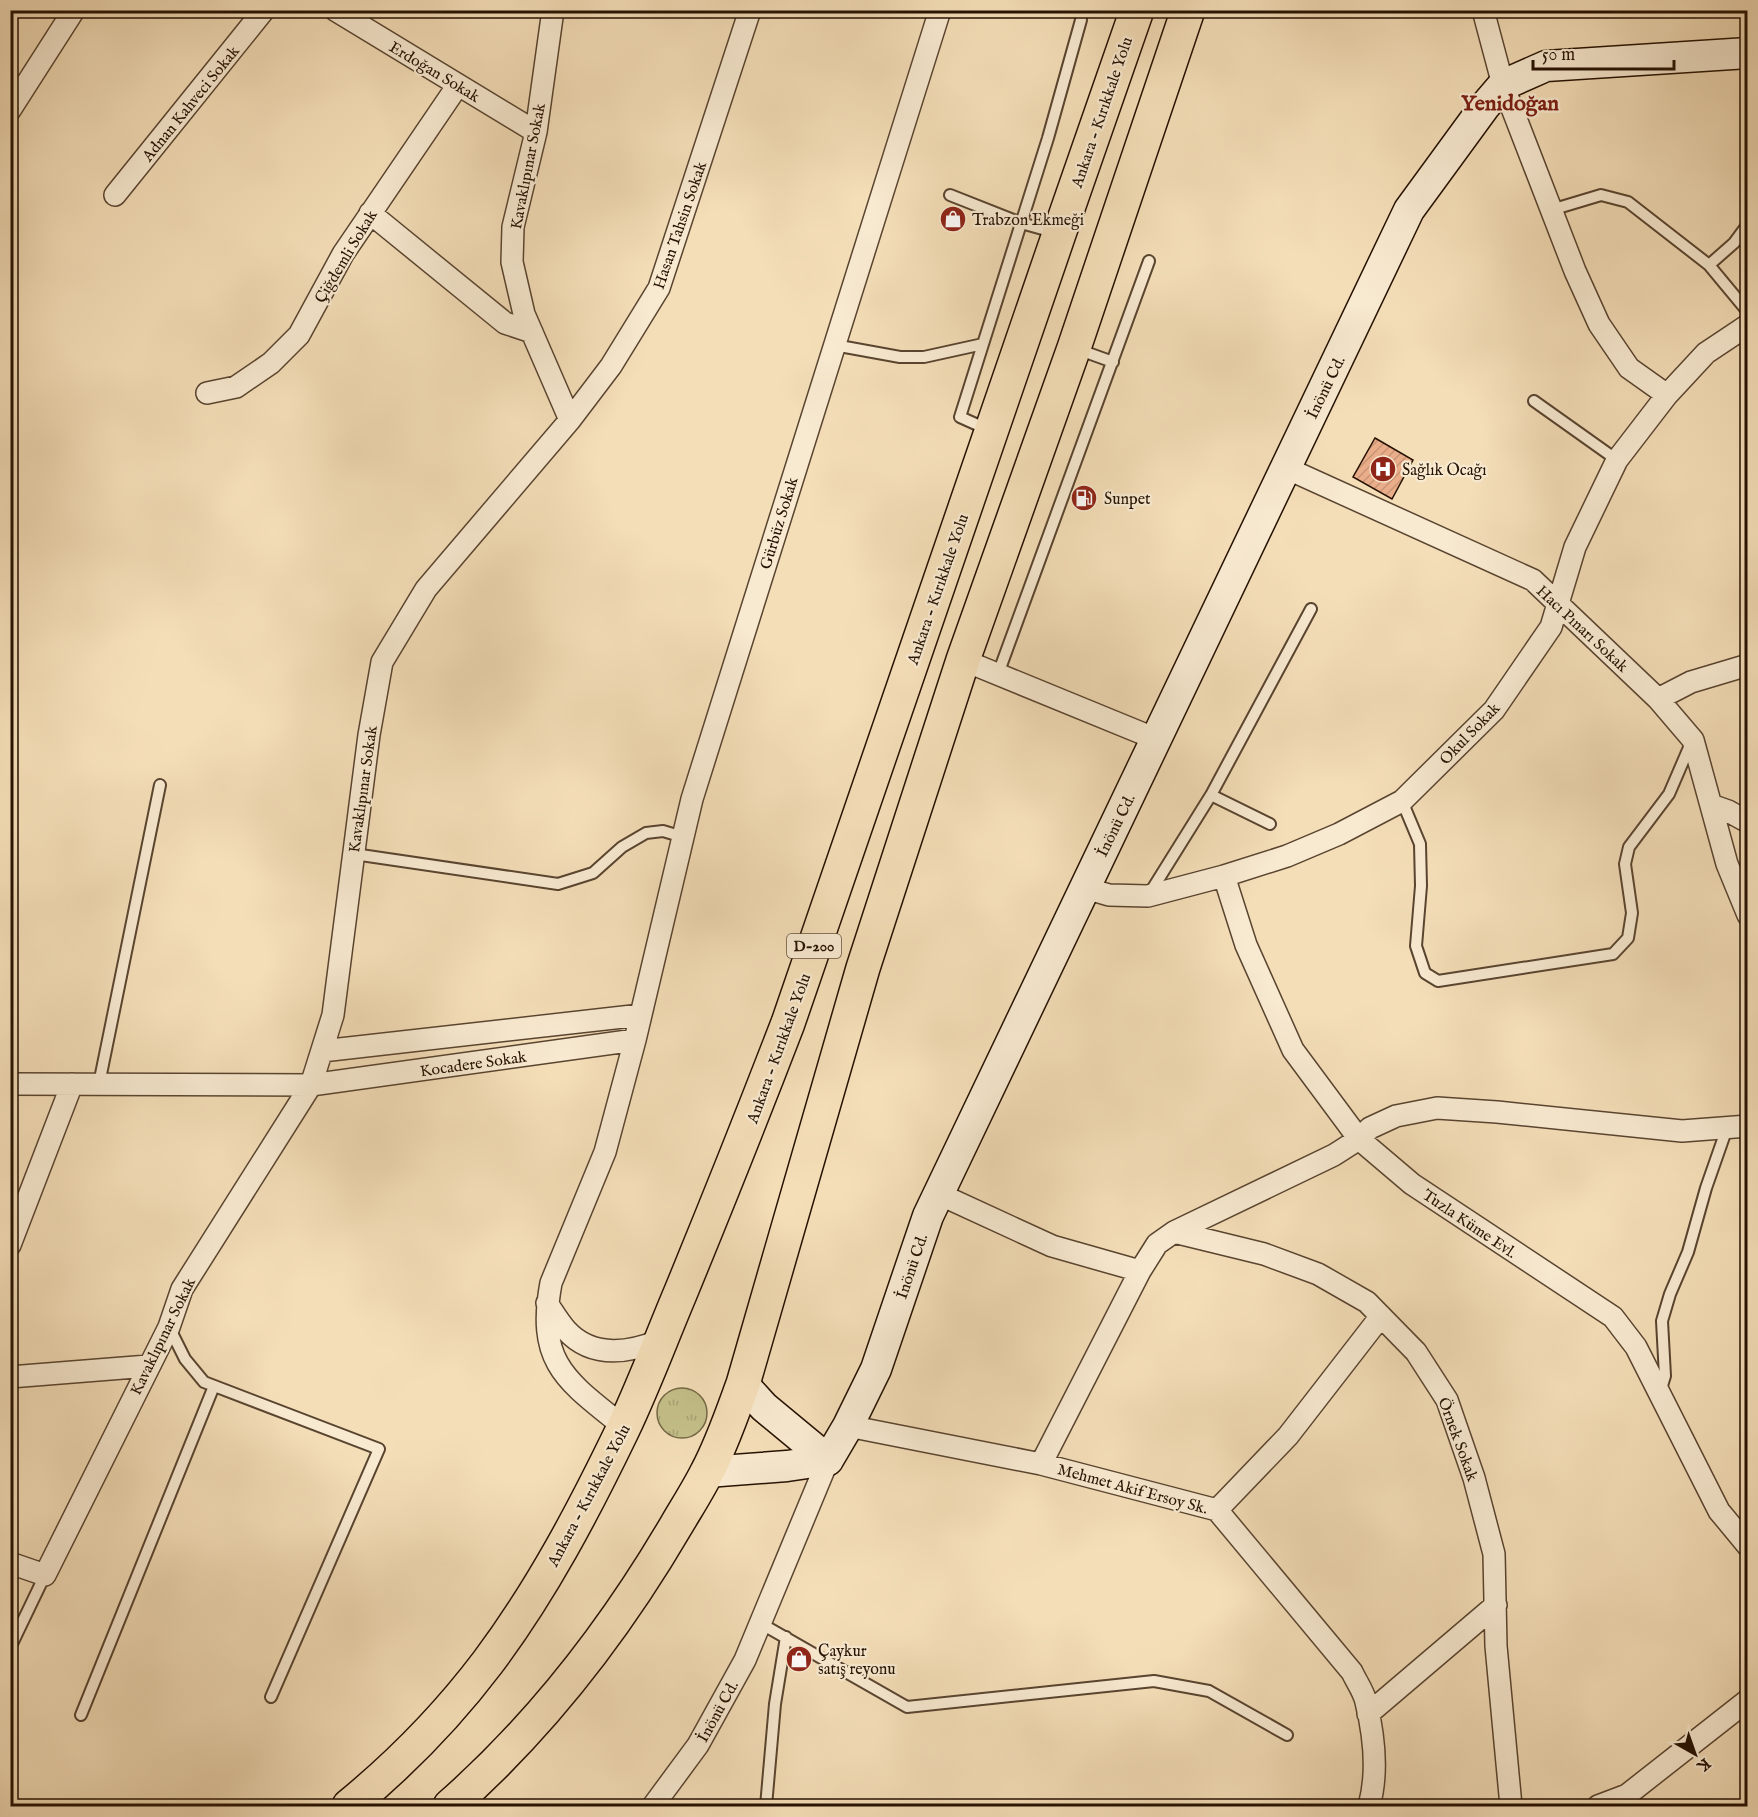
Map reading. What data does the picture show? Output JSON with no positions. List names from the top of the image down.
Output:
{
  "streets": {
    "highway": ["Ankara - Kırıkkale Yolu", "D-200"],
    "street": [
      "Erdoğan Sokak",
      "Adnan Kahveci Sokak",
      "Kavaklıpınar Sokak",
      "Hasan Tahsin Sokak",
      "Çiğdemli Sokak",
      "İnönü Cd.",
      "Gürbüz Sokak",
      "Hacı Pınarı Sokak",
      "Okul Sokak",
      "Kocadere Sokak",
      "Tuzla Küme Evl.",
      "Örnek Sokak",
      "Mehmet Akif Ersoy Sk."
    ]
  },
  "crossings": [
    ["Erdoğan Sokak", "Kavaklıpınar Sokak"],
    ["Erdoğan Sokak", "Çiğdemli Sokak"],
    ["Ankara - Kırıkkale Yolu", "Gürbüz Sokak"],
    ["Kavaklıpınar Sokak", "Hasan Tahsin Sokak"],
    ["Kavaklıpınar Sokak", "Kocadere Sokak"],
    ["İnönü Cd.", "Hacı Pınarı Sokak"],
    ["İnönü Cd.", "Okul Sokak"],
    ["İnönü Cd.", "Mehmet Akif Ersoy Sk."],
    ["Gürbüz Sokak", "Kocadere Sokak"],
    ["Hacı Pınarı Sokak", "Okul Sokak"],
    ["Okul Sokak", "Tuzla Küme Evl."]
  ],
  "districts": ["Yenidoğan"],
  "places": {
    "shop": ["Trabzon Ekmeği", "Çaykur satış reyonu"],
    "hospital": ["Sağlık Ocağı"],
    "fuel station": ["Sunpet"]
  },
  "scale_bar": "50 m",
  "north": "bottom right"
}
